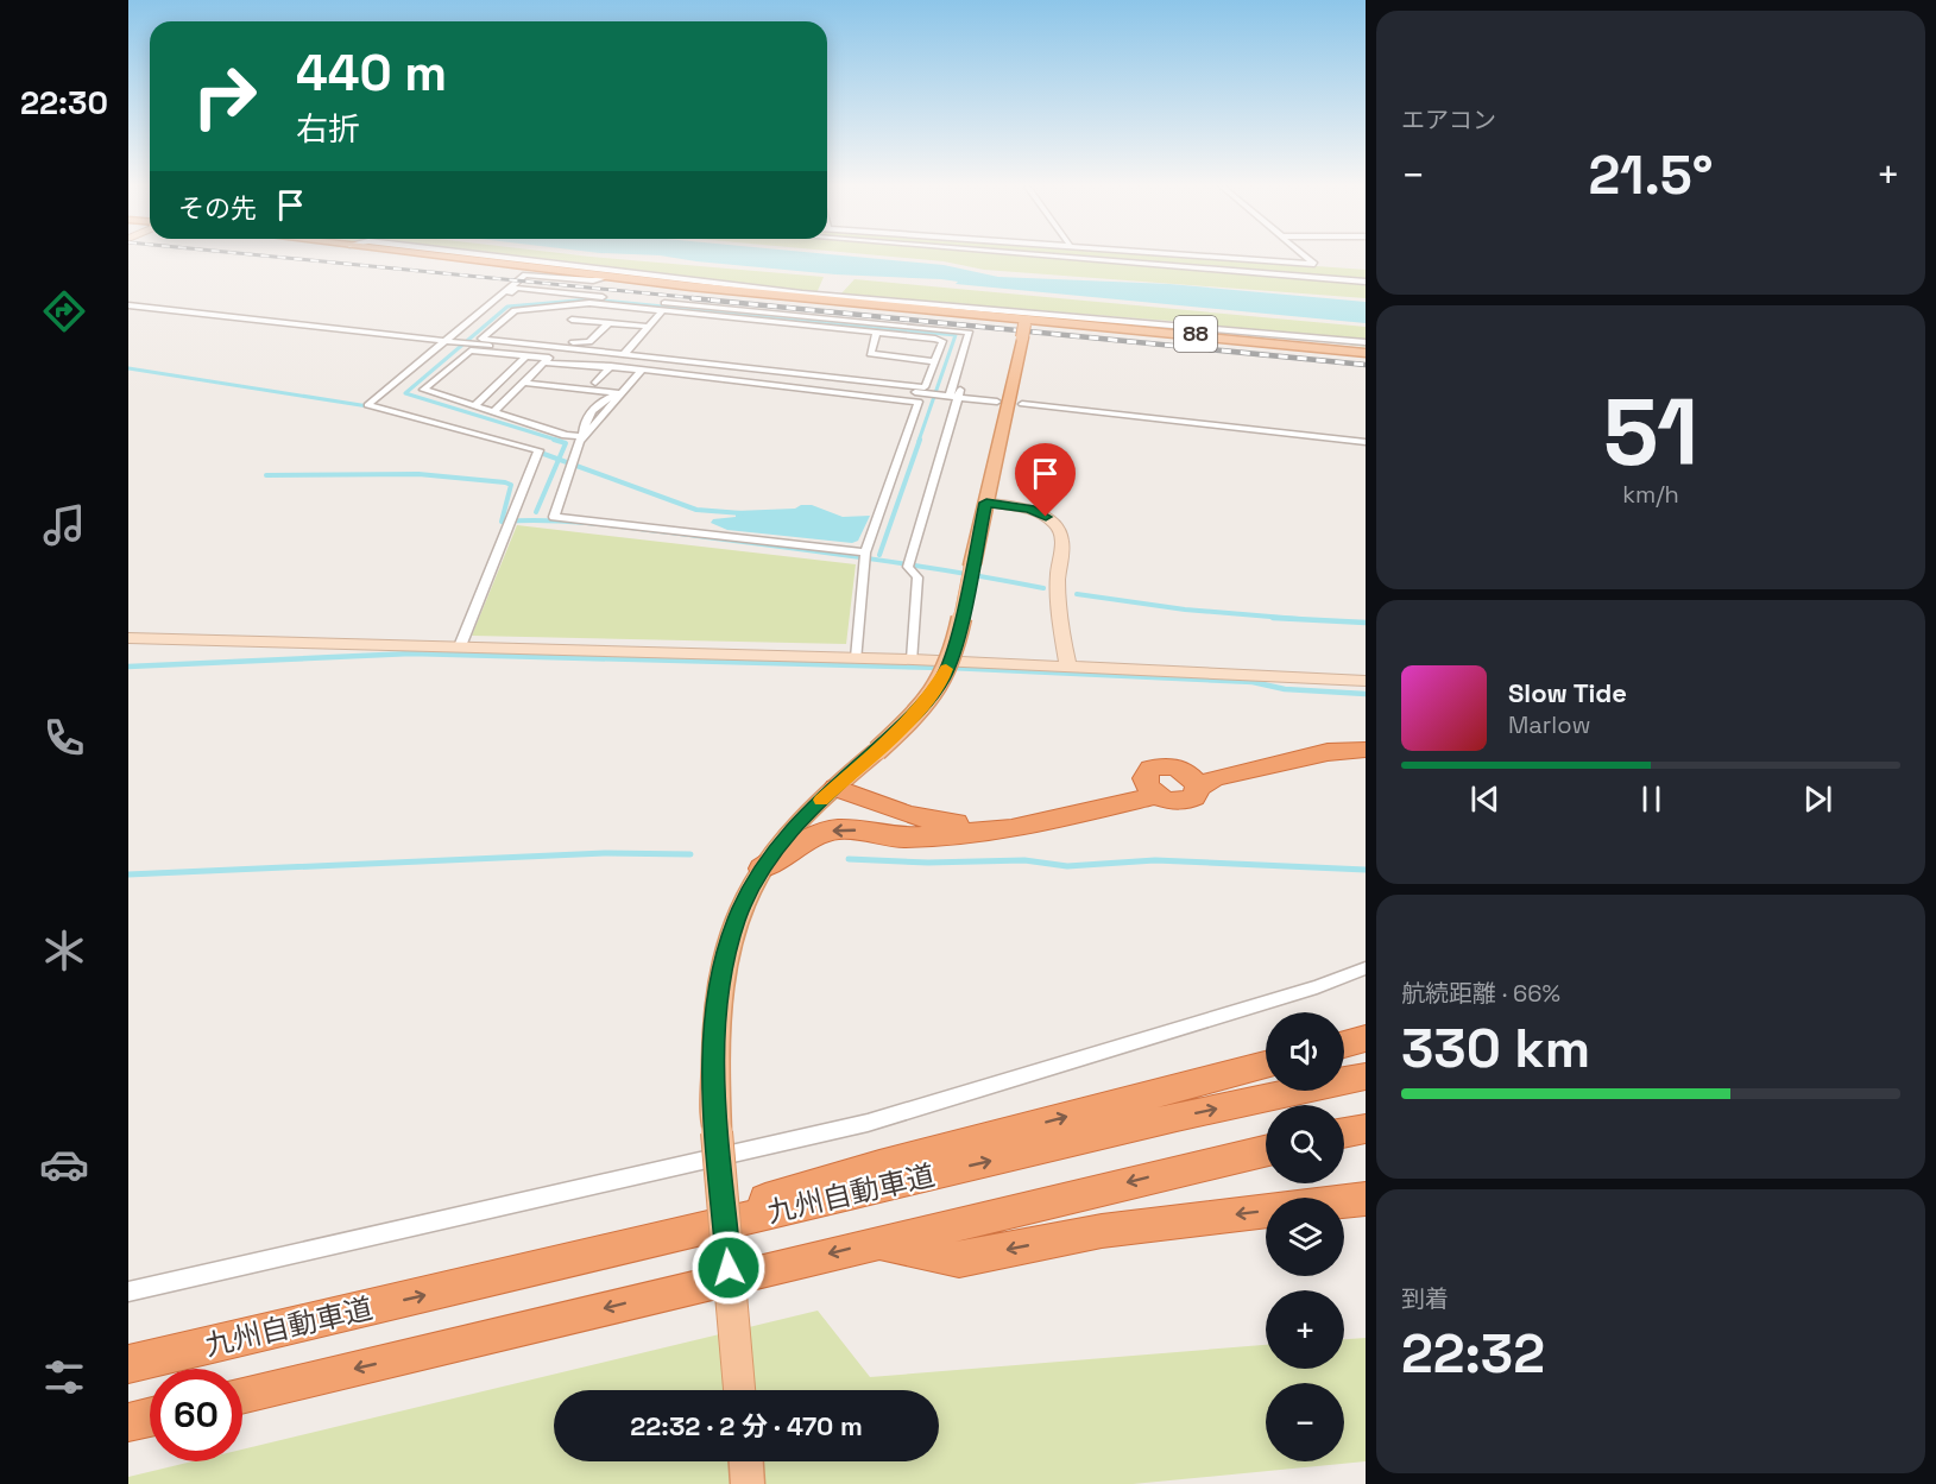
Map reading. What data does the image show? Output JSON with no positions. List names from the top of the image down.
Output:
{
  "streets": {
    "highway": ["九州自動車道"],
    "main road": ["88"]
  },
  "page": {
    "tabs": "22:30",
    "tile": [
      "エアコン",
      ["51", "km/h"],
      ["航続距離 · 66%", "330 km"],
      ["到着", "22:32"]
    ],
    "turn": ["440 m", "右折"],
    "heat": ["−", "21.5°", "+"],
    "then": "その先",
    "song": ["Slow Tide", "Marlow"],
    "map_buttons": ["+", "−"],
    "limit": "60",
    "trip": "22:32 · 2 分 · 470 m"
  }
}
